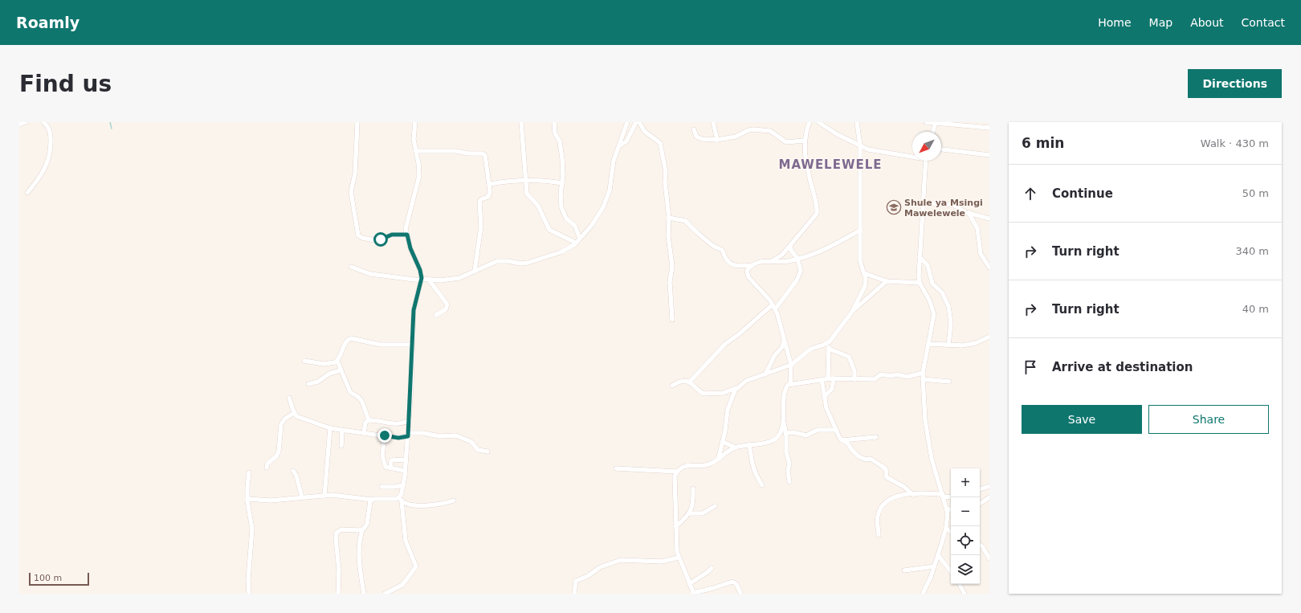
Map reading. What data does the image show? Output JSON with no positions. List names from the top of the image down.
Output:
{
  "districts": ["MAWELEWELE"],
  "places": {
    "school or university": ["Shule ya Msingi Mawelewele"]
  },
  "scale_bar": "100 m",
  "north": "bottom left",
  "page": {
    "header": "Roamly",
    "nav": [
      "Home",
      "Map",
      "About",
      "Contact"
    ],
    "buttons": [
      "Directions",
      ["Save", "Share"]
    ],
    "title": "Find us",
    "heading": ["6 min", "Walk · 430 m"],
    "list": [
      ["Continue", "50 m"],
      ["Turn right", "340 m"],
      ["Turn right", "40 m"],
      "Arrive at destination"
    ],
    "map_buttons": ["+", "−"],
    "scale": "100 m"
  }
}
